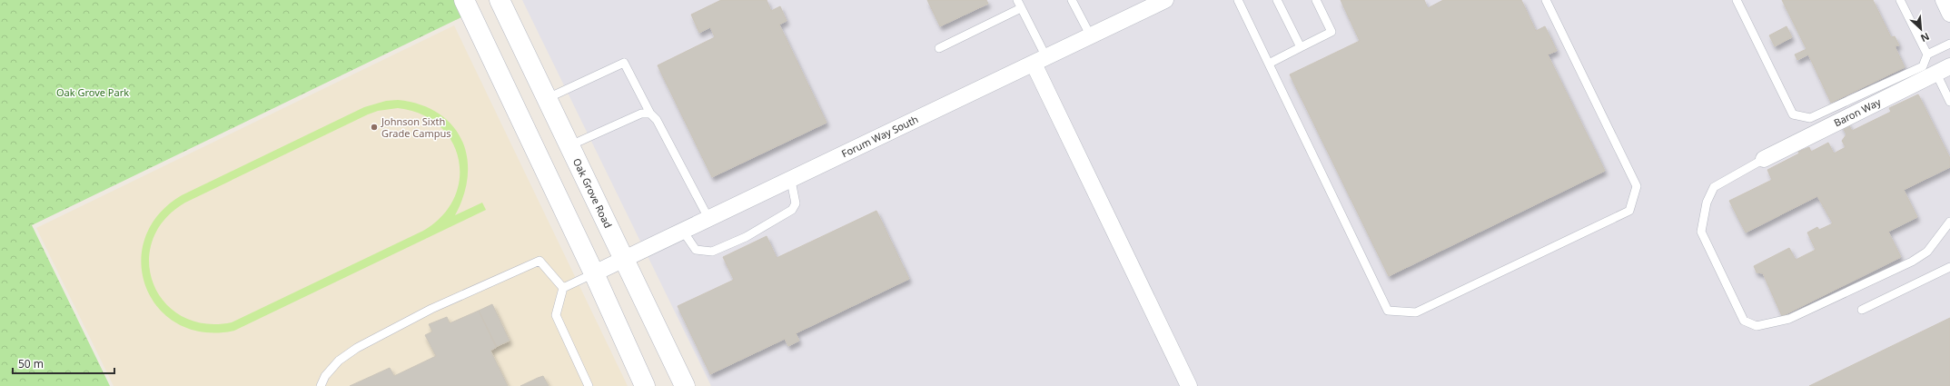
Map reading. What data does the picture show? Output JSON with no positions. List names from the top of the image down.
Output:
{
  "streets": {
    "street": ["Baron Way", "Forum Way South", "Oak Grove Road"]
  },
  "crossings": [
    ["Forum Way South", "Oak Grove Road"]
  ],
  "parks": ["Oak Grove Park"],
  "places": ["Johnson Sixth Grade Campus"],
  "scale_bar": "50 m",
  "north": "bottom right"
}
